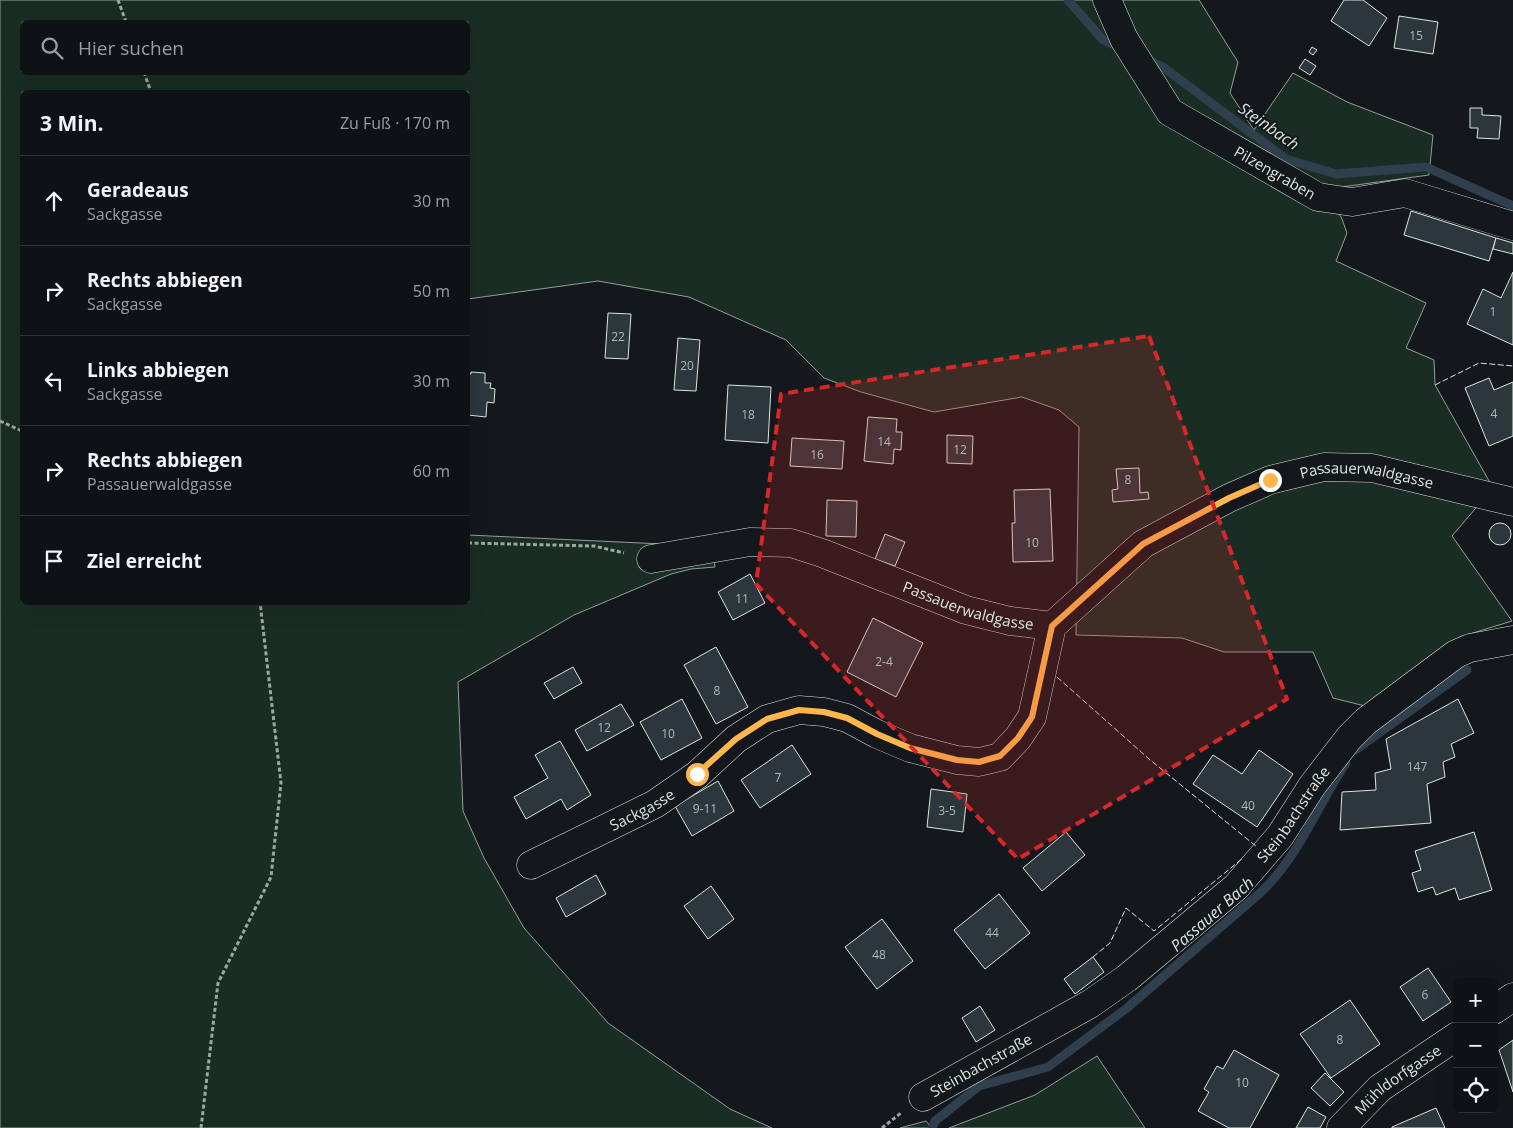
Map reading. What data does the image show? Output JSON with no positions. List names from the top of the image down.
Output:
{
  "streets": {
    "street": [
      "Pilzengraben",
      "Passauerwaldgasse",
      "Sackgasse",
      "Steinbachstraße",
      "Mühldorfgasse"
    ]
  },
  "crossings": [
    ["Passauerwaldgasse", "Sackgasse"]
  ],
  "water": ["Steinbach", "Passauer Bach"],
  "house_numbers": [
    "15",
    "1",
    "22",
    "20",
    "4",
    "18",
    "14",
    "12",
    "16",
    "8",
    "10",
    "11",
    "2-4",
    "8",
    "12",
    "10",
    "147",
    "7",
    "40",
    "9-11",
    "3-5",
    "44",
    "48",
    "6",
    "8",
    "10"
  ],
  "page": {
    "search": "Hier suchen",
    "heading": ["3 Min.", "Zu Fuß · 170 m"],
    "list": [
      ["Geradeaus", "Sackgasse", "30 m"],
      ["Rechts abbiegen", "Sackgasse", "50 m"],
      ["Links abbiegen", "Sackgasse", "30 m"],
      ["Rechts abbiegen", "Passauerwaldgasse", "60 m"],
      "Ziel erreicht"
    ],
    "map_buttons": ["+", "−"]
  }
}
